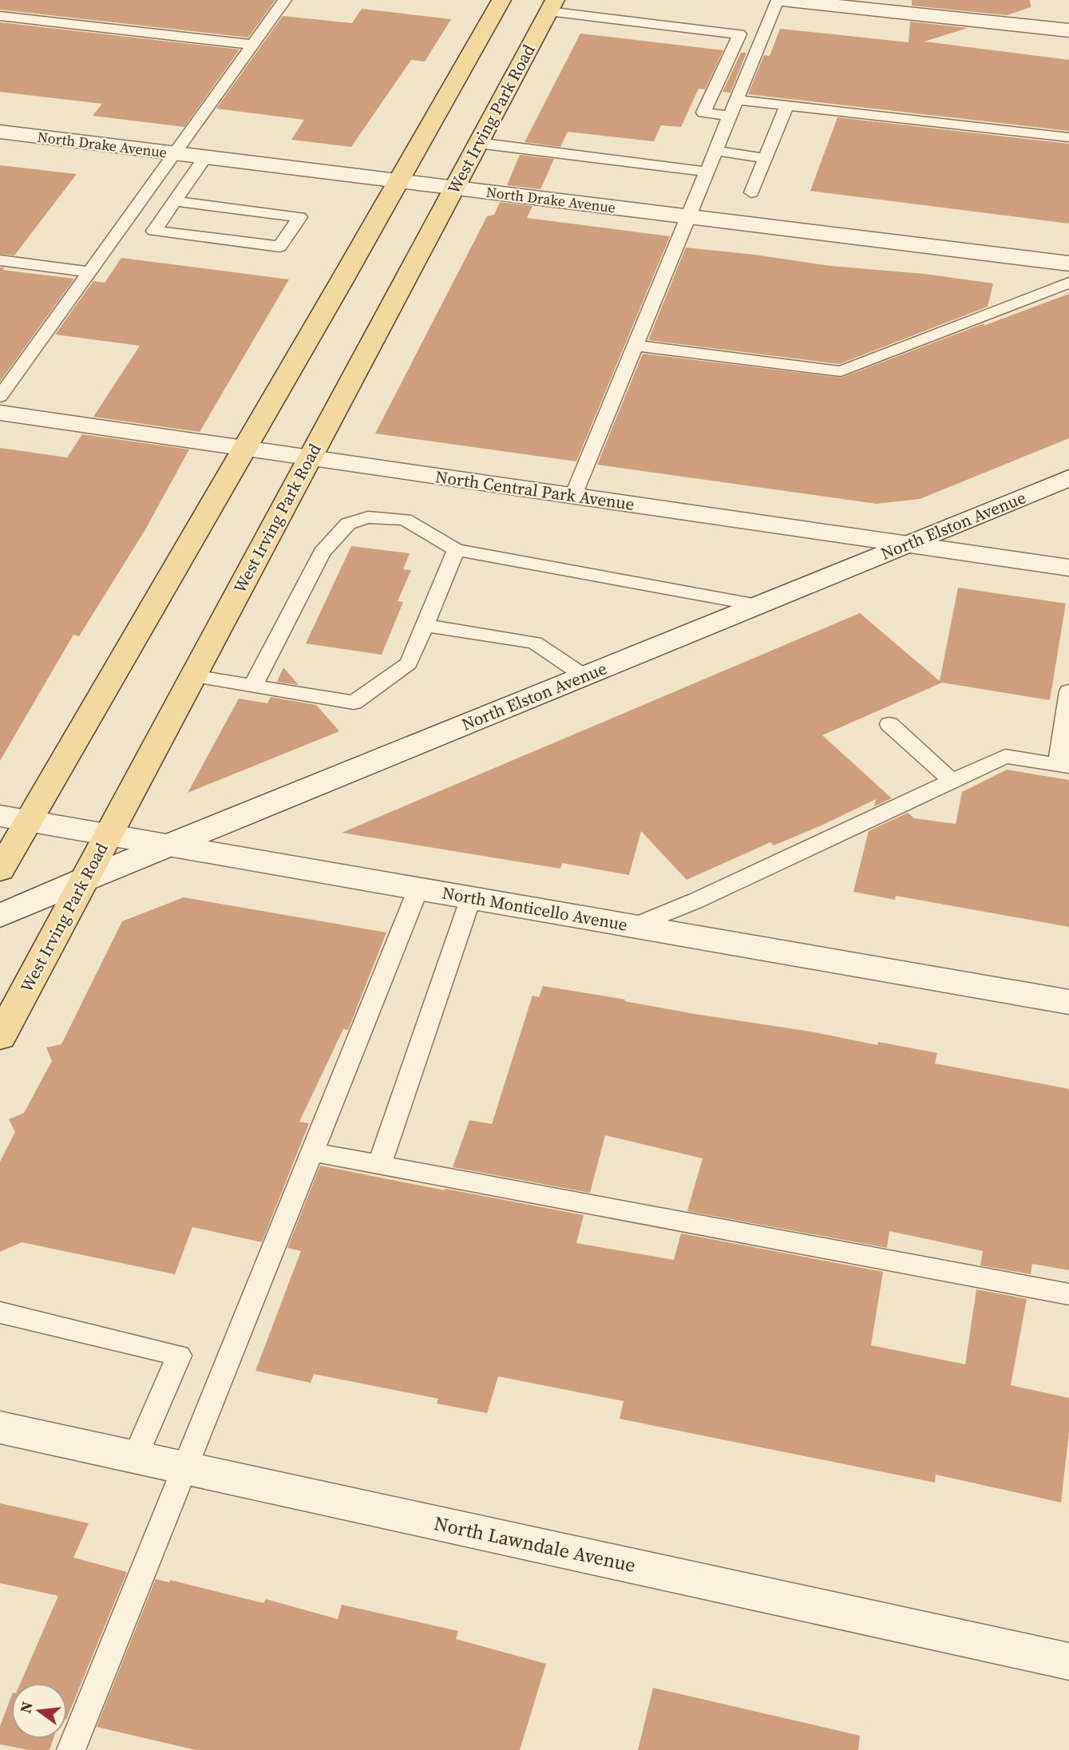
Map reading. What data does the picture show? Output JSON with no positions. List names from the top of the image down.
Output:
{
  "streets": {
    "main road": ["West Irving Park Road"],
    "street": [
      "North Drake Avenue",
      "North Central Park Avenue",
      "North Elston Avenue",
      "North Monticello Avenue",
      "North Lawndale Avenue"
    ]
  },
  "crossings": [
    ["West Irving Park Road", "North Drake Avenue"],
    ["West Irving Park Road", "North Central Park Avenue"],
    ["West Irving Park Road", "North Elston Avenue"],
    ["West Irving Park Road", "North Monticello Avenue"],
    ["North Central Park Avenue", "North Elston Avenue"],
    ["North Elston Avenue", "North Monticello Avenue"]
  ],
  "north": "left"
}
